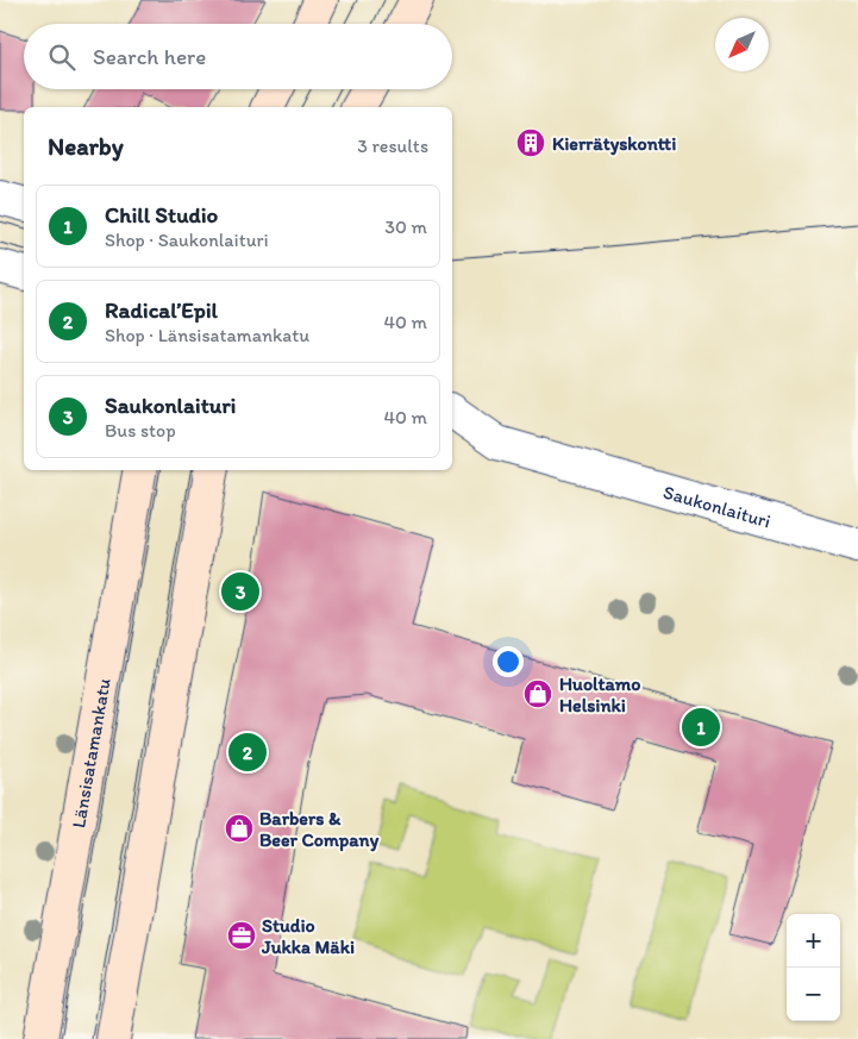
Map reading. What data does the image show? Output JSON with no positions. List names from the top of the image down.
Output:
{
  "streets": {
    "main road": ["Länsisatamankatu"],
    "street": ["Saukonlaituri"]
  },
  "places": {
    "building": ["Kierrätyskontti"],
    "shop": ["Huoltamo Helsinki", "Barbers & Beer Company"],
    "office": ["Studio Jukka Mäki"]
  },
  "north": "bottom left",
  "page": {
    "search": "Search here",
    "heading": ["Nearby", "3 results"],
    "list": [
      {
        "mark": "1",
        "name": "Chill Studio",
        "note": "Shop · Saukonlaituri",
        "value": "30 m"
      },
      {
        "mark": "2",
        "name": "Radical’Epil",
        "note": "Shop · Länsisatamankatu",
        "value": "40 m"
      },
      {
        "mark": "3",
        "name": "Saukonlaituri",
        "note": "Bus stop",
        "value": "40 m"
      }
    ],
    "pins": ["3", "1", "2"],
    "map_buttons": ["+", "−"]
  }
}
